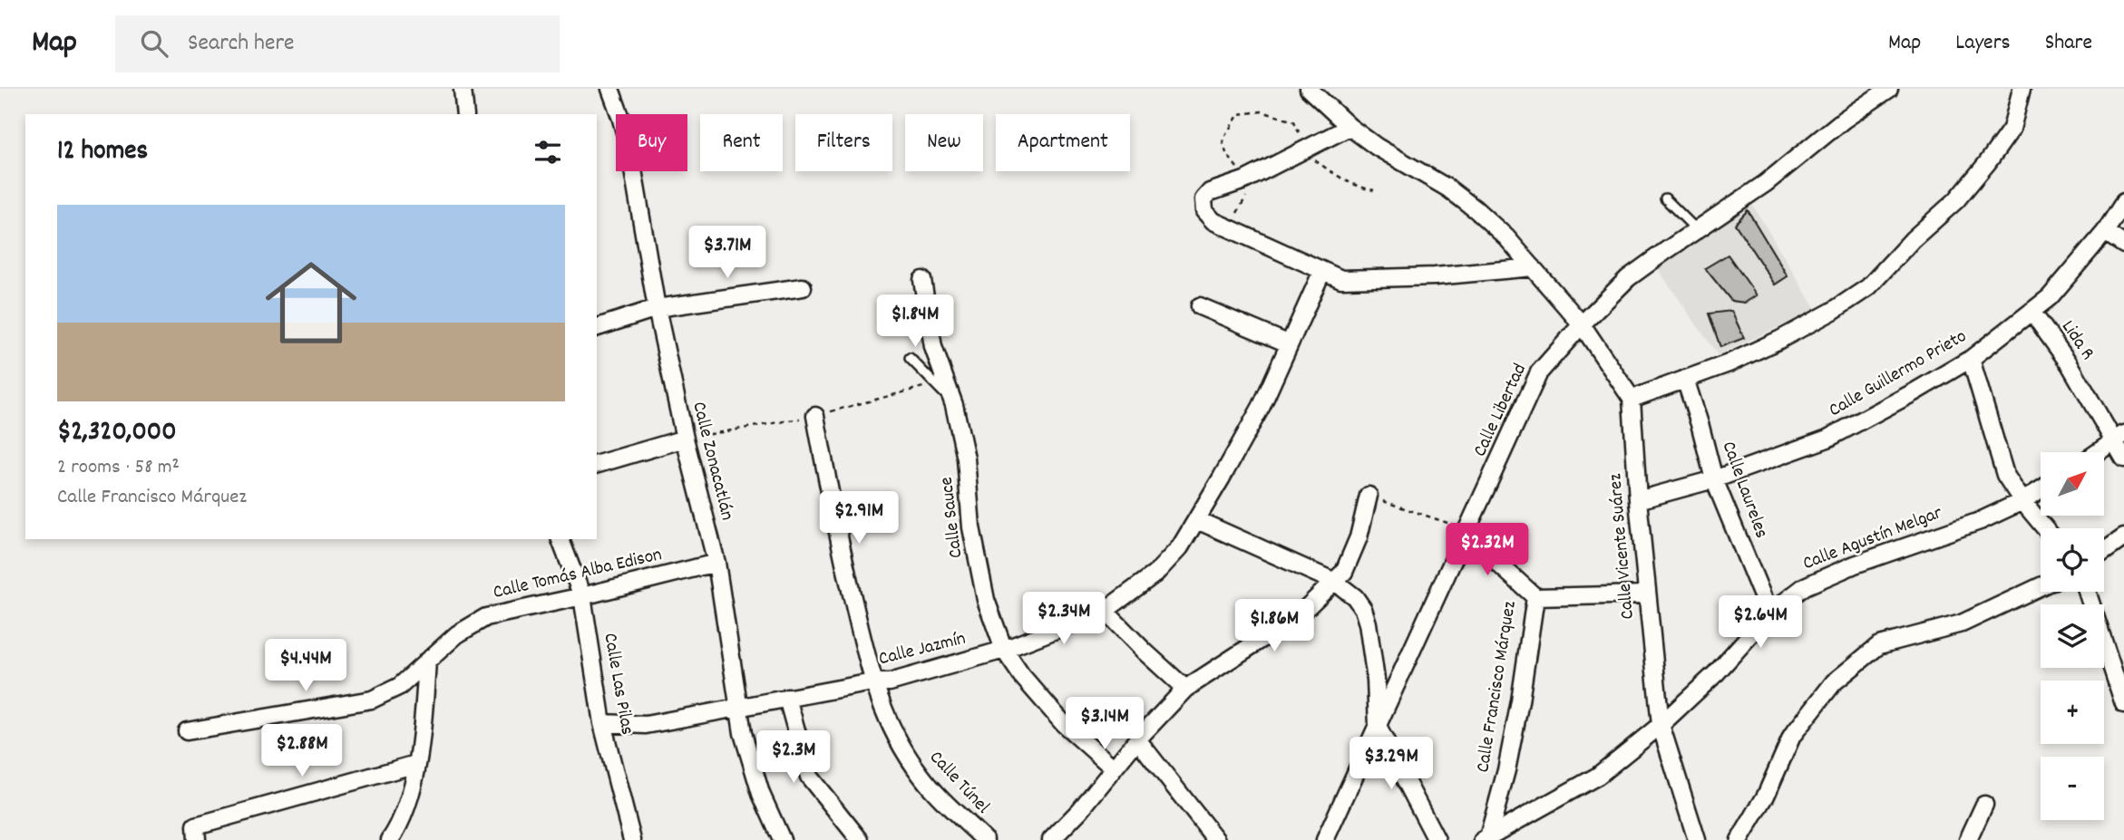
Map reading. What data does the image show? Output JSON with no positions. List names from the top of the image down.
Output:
{
  "streets": {
    "street": [
      "Lida R",
      "Calle Guillermo Prieto",
      "Calle Libertad",
      "Calle Zonacatlán",
      "Calle Laureles",
      "Calle Sauce",
      "Calle Agustín Melgar",
      "Calle Vicente Suárez",
      "Calle Tomás Alba Edison",
      "Calle Jazmín",
      "Calle Las Pilas",
      "Calle Francisco Márquez",
      "Calle Túnel"
    ]
  },
  "crossings": [
    ["Lida R", "Calle Guillermo Prieto"],
    ["Calle Guillermo Prieto", "Calle Laureles"],
    ["Calle Guillermo Prieto", "Calle Vicente Suárez"],
    ["Calle Libertad", "Calle Francisco Márquez"],
    ["Calle Zonacatlán", "Calle Tomás Alba Edison"],
    ["Calle Zonacatlán", "Calle Jazmín"],
    ["Calle Laureles", "Calle Agustín Melgar"],
    ["Calle Sauce", "Calle Jazmín"],
    ["Calle Agustín Melgar", "Calle Vicente Suárez"],
    ["Calle Agustín Melgar", "Calle Francisco Márquez"],
    ["Calle Tomás Alba Edison", "Calle Las Pilas"],
    ["Calle Jazmín", "Calle Las Pilas"],
    ["Calle Jazmín", "Calle Túnel"]
  ],
  "north": "top right",
  "page": {
    "header": "Map",
    "search": "Search here",
    "nav": ["Map", "Layers", "Share"],
    "chip": [
      "Buy",
      "Rent",
      "Filters",
      "New",
      "Apartment"
    ],
    "heading": "12 homes",
    "list": [
      {
        "name": "$2,320,000",
        "note": "2 rooms · 58 m² · Calle Francisco Márquez"
      }
    ],
    "price": [
      "$3.71M",
      "$1.84M",
      "$2.91M",
      "$2.32M",
      "$2.34M",
      "$2.64M",
      "$1.86M",
      "$4.44M",
      "$3.14M",
      "$2.88M",
      "$2.3M",
      "$3.29M"
    ],
    "map_buttons": ["+", "−"]
  }
}
